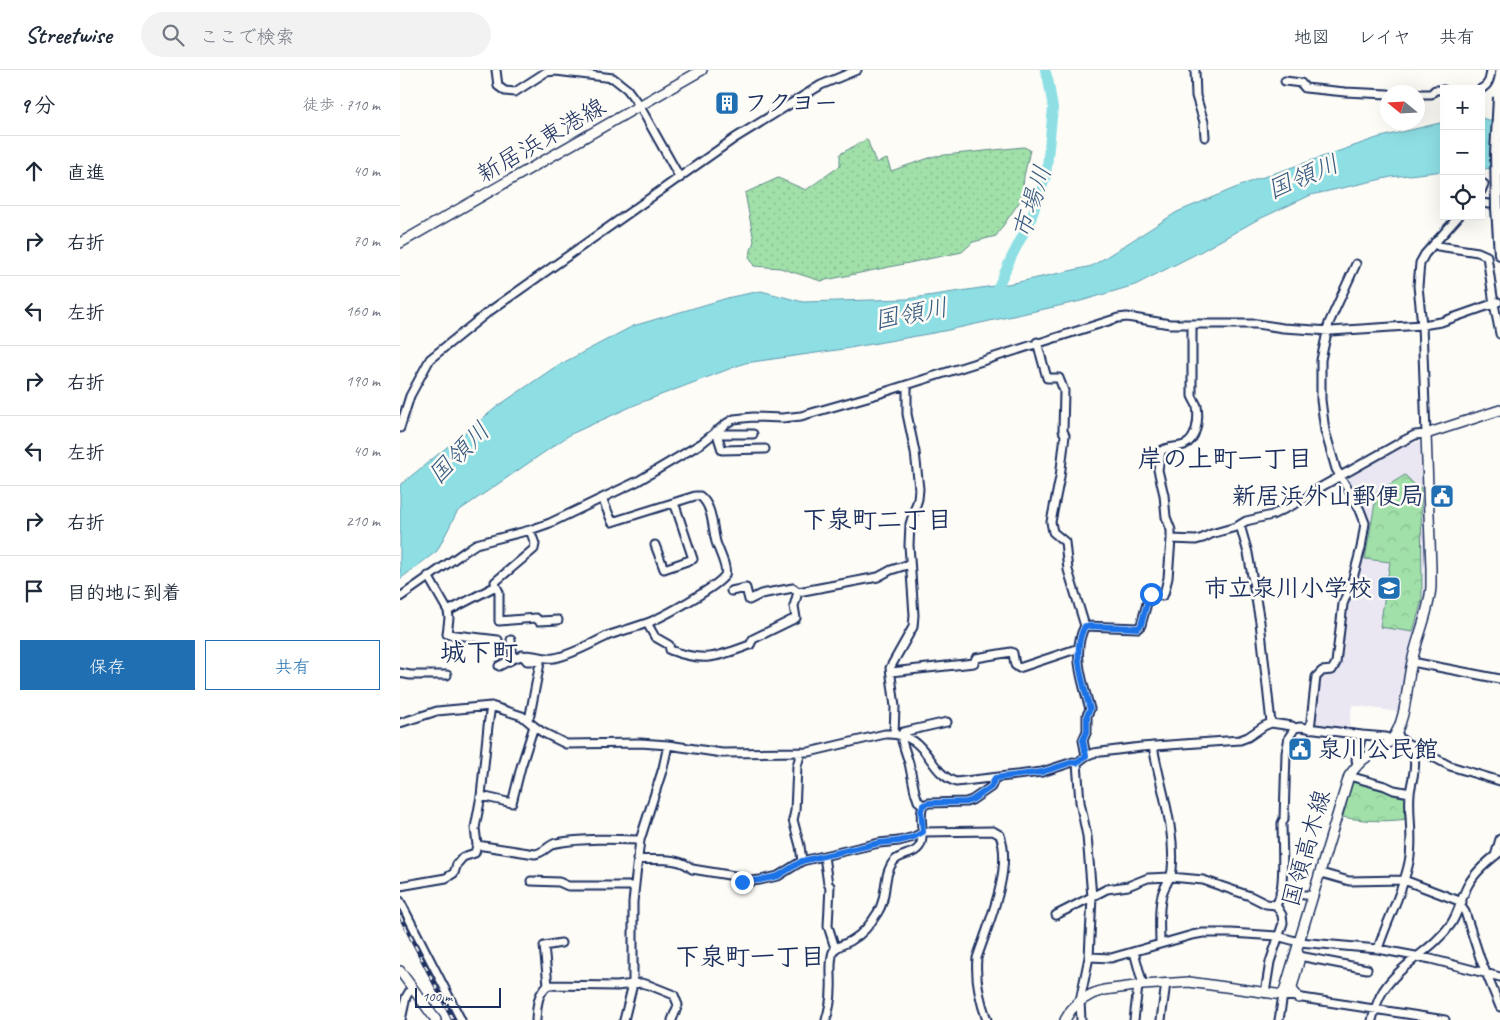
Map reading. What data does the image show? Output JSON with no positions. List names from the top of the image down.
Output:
{
  "streets": {
    "main road": ["新居浜東港線", "国領高木線"]
  },
  "districts": [
    "岸の上町一丁目",
    "下泉町二丁目",
    "城下町",
    "下泉町一丁目"
  ],
  "water": ["国領川", "市場川"],
  "places": {
    "building": ["フクヨー"],
    "public building": ["新居浜外山郵便局", "泉川公民館"],
    "school or university": ["市立泉川小学校"]
  },
  "scale_bar": "100 m",
  "north": "left",
  "page": {
    "header": "Streetwise",
    "search": "ここで検索",
    "nav": ["地図", "レイヤ", "共有"],
    "heading": ["9 分", "徒歩 · 710 m"],
    "map_buttons": ["+", "−"],
    "list": [
      ["直進", "40 m"],
      ["右折", "70 m"],
      ["左折", "160 m"],
      ["右折", "190 m"],
      ["左折", "40 m"],
      ["右折", "210 m"],
      "目的地に到着"
    ],
    "buttons": ["保存", "共有"],
    "scale": "100 m"
  }
}
